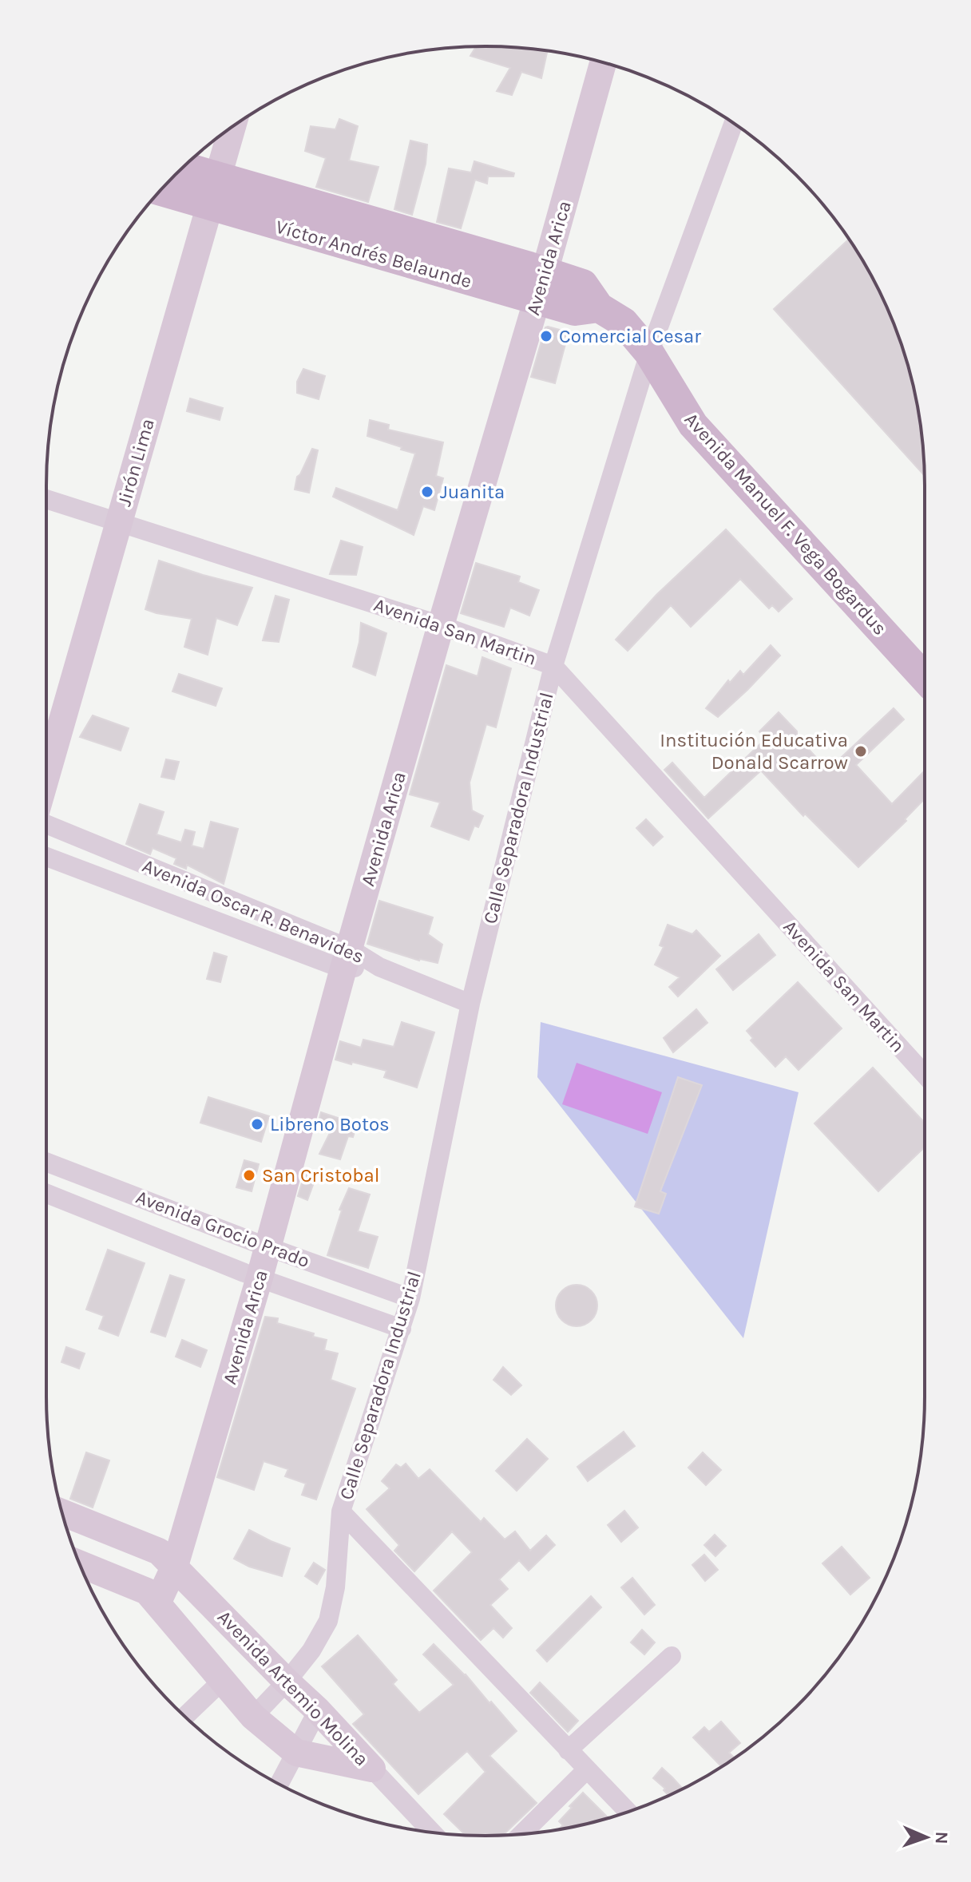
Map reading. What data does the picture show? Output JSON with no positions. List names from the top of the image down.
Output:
{
  "streets": {
    "main road": ["Víctor Andrés Belaunde", "Avenida Manuel F. Vega Bogardus"],
    "street": [
      "Avenida Arica",
      "Jirón Lima",
      "Avenida San Martin",
      "Calle Separadora Industrial",
      "Avenida Oscar R. Benavides",
      "Avenida Grocio Prado",
      "Avenida Artemio Molina"
    ]
  },
  "crossings": [
    ["Víctor Andrés Belaunde", "Avenida Arica"],
    ["Víctor Andrés Belaunde", "Jirón Lima"],
    ["Víctor Andrés Belaunde", "Avenida Manuel F. Vega Bogardus"],
    ["Víctor Andrés Belaunde", "Calle Separadora Industrial"],
    ["Avenida Arica", "Avenida San Martin"],
    ["Avenida Arica", "Avenida Oscar R. Benavides"],
    ["Avenida Arica", "Avenida Grocio Prado"],
    ["Avenida Arica", "Avenida Artemio Molina"],
    ["Jirón Lima", "Avenida San Martin"],
    ["Avenida Manuel F. Vega Bogardus", "Calle Separadora Industrial"],
    ["Avenida San Martin", "Calle Separadora Industrial"],
    ["Calle Separadora Industrial", "Avenida Oscar R. Benavides"],
    ["Calle Separadora Industrial", "Avenida Grocio Prado"],
    ["Calle Separadora Industrial", "Avenida Artemio Molina"]
  ],
  "places": [
    "Comercial Cesar",
    "Juanita",
    "Institución Educativa Donald Scarrow",
    "Libreno Botos",
    "San Cristobal"
  ],
  "north": "right"
}
